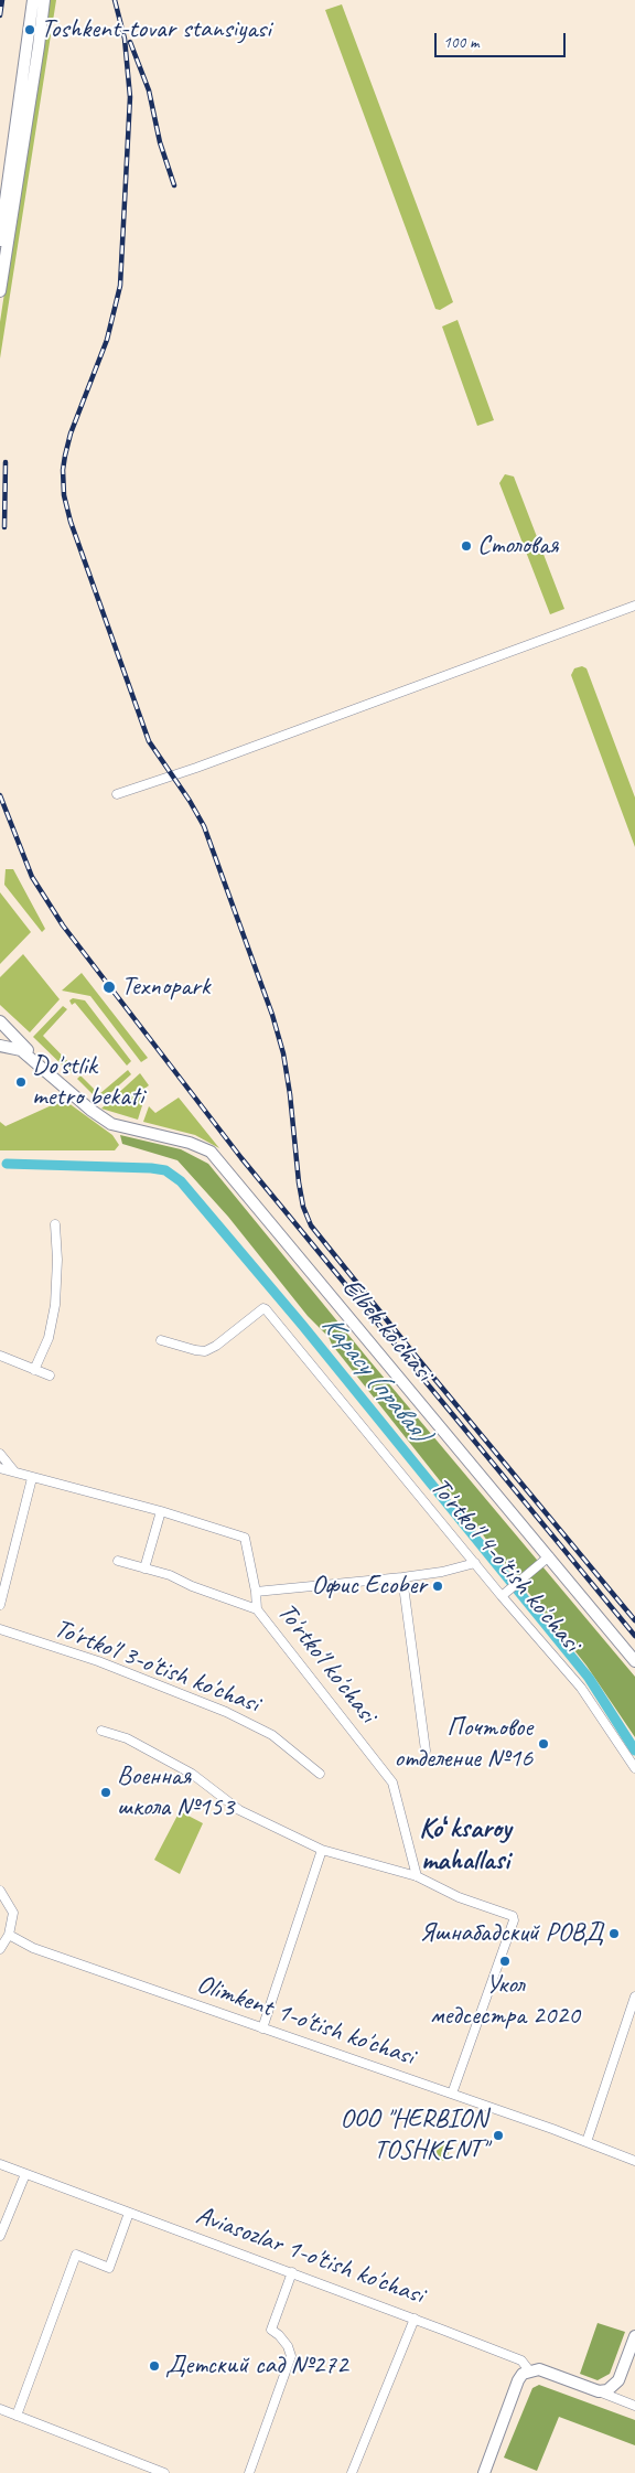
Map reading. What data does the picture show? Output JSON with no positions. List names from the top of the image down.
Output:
{
  "streets": {
    "main road": ["Elbek ko'chasi", "Aviasozlar 1-o'tish ko'chasi"],
    "street": [
      "To'rtko'l 4-o'tish ko'chasi",
      "To'rtko'l ko'chasi",
      "To'rtko'l 3-o'tish ko'chasi",
      "Olimkent 1-o'tish ko'chasi"
    ]
  },
  "districts": ["Koʻksaroy mahallasi"],
  "water": ["Карасу (правая)"],
  "places": [
    "Toshkent-tovar stansiyasi",
    "Столовая",
    "Texnopark",
    "Do'stlik metro bekati",
    "Офис Ecober",
    "Почтовое отделение №16",
    "Военная школа №153",
    "Яшнабадский РОВД",
    "Укол медсестра 2020",
    "ООО \"HERBION TOSHKENT\"",
    "Детский сад №272"
  ],
  "scale_bar": "100 m"
}
